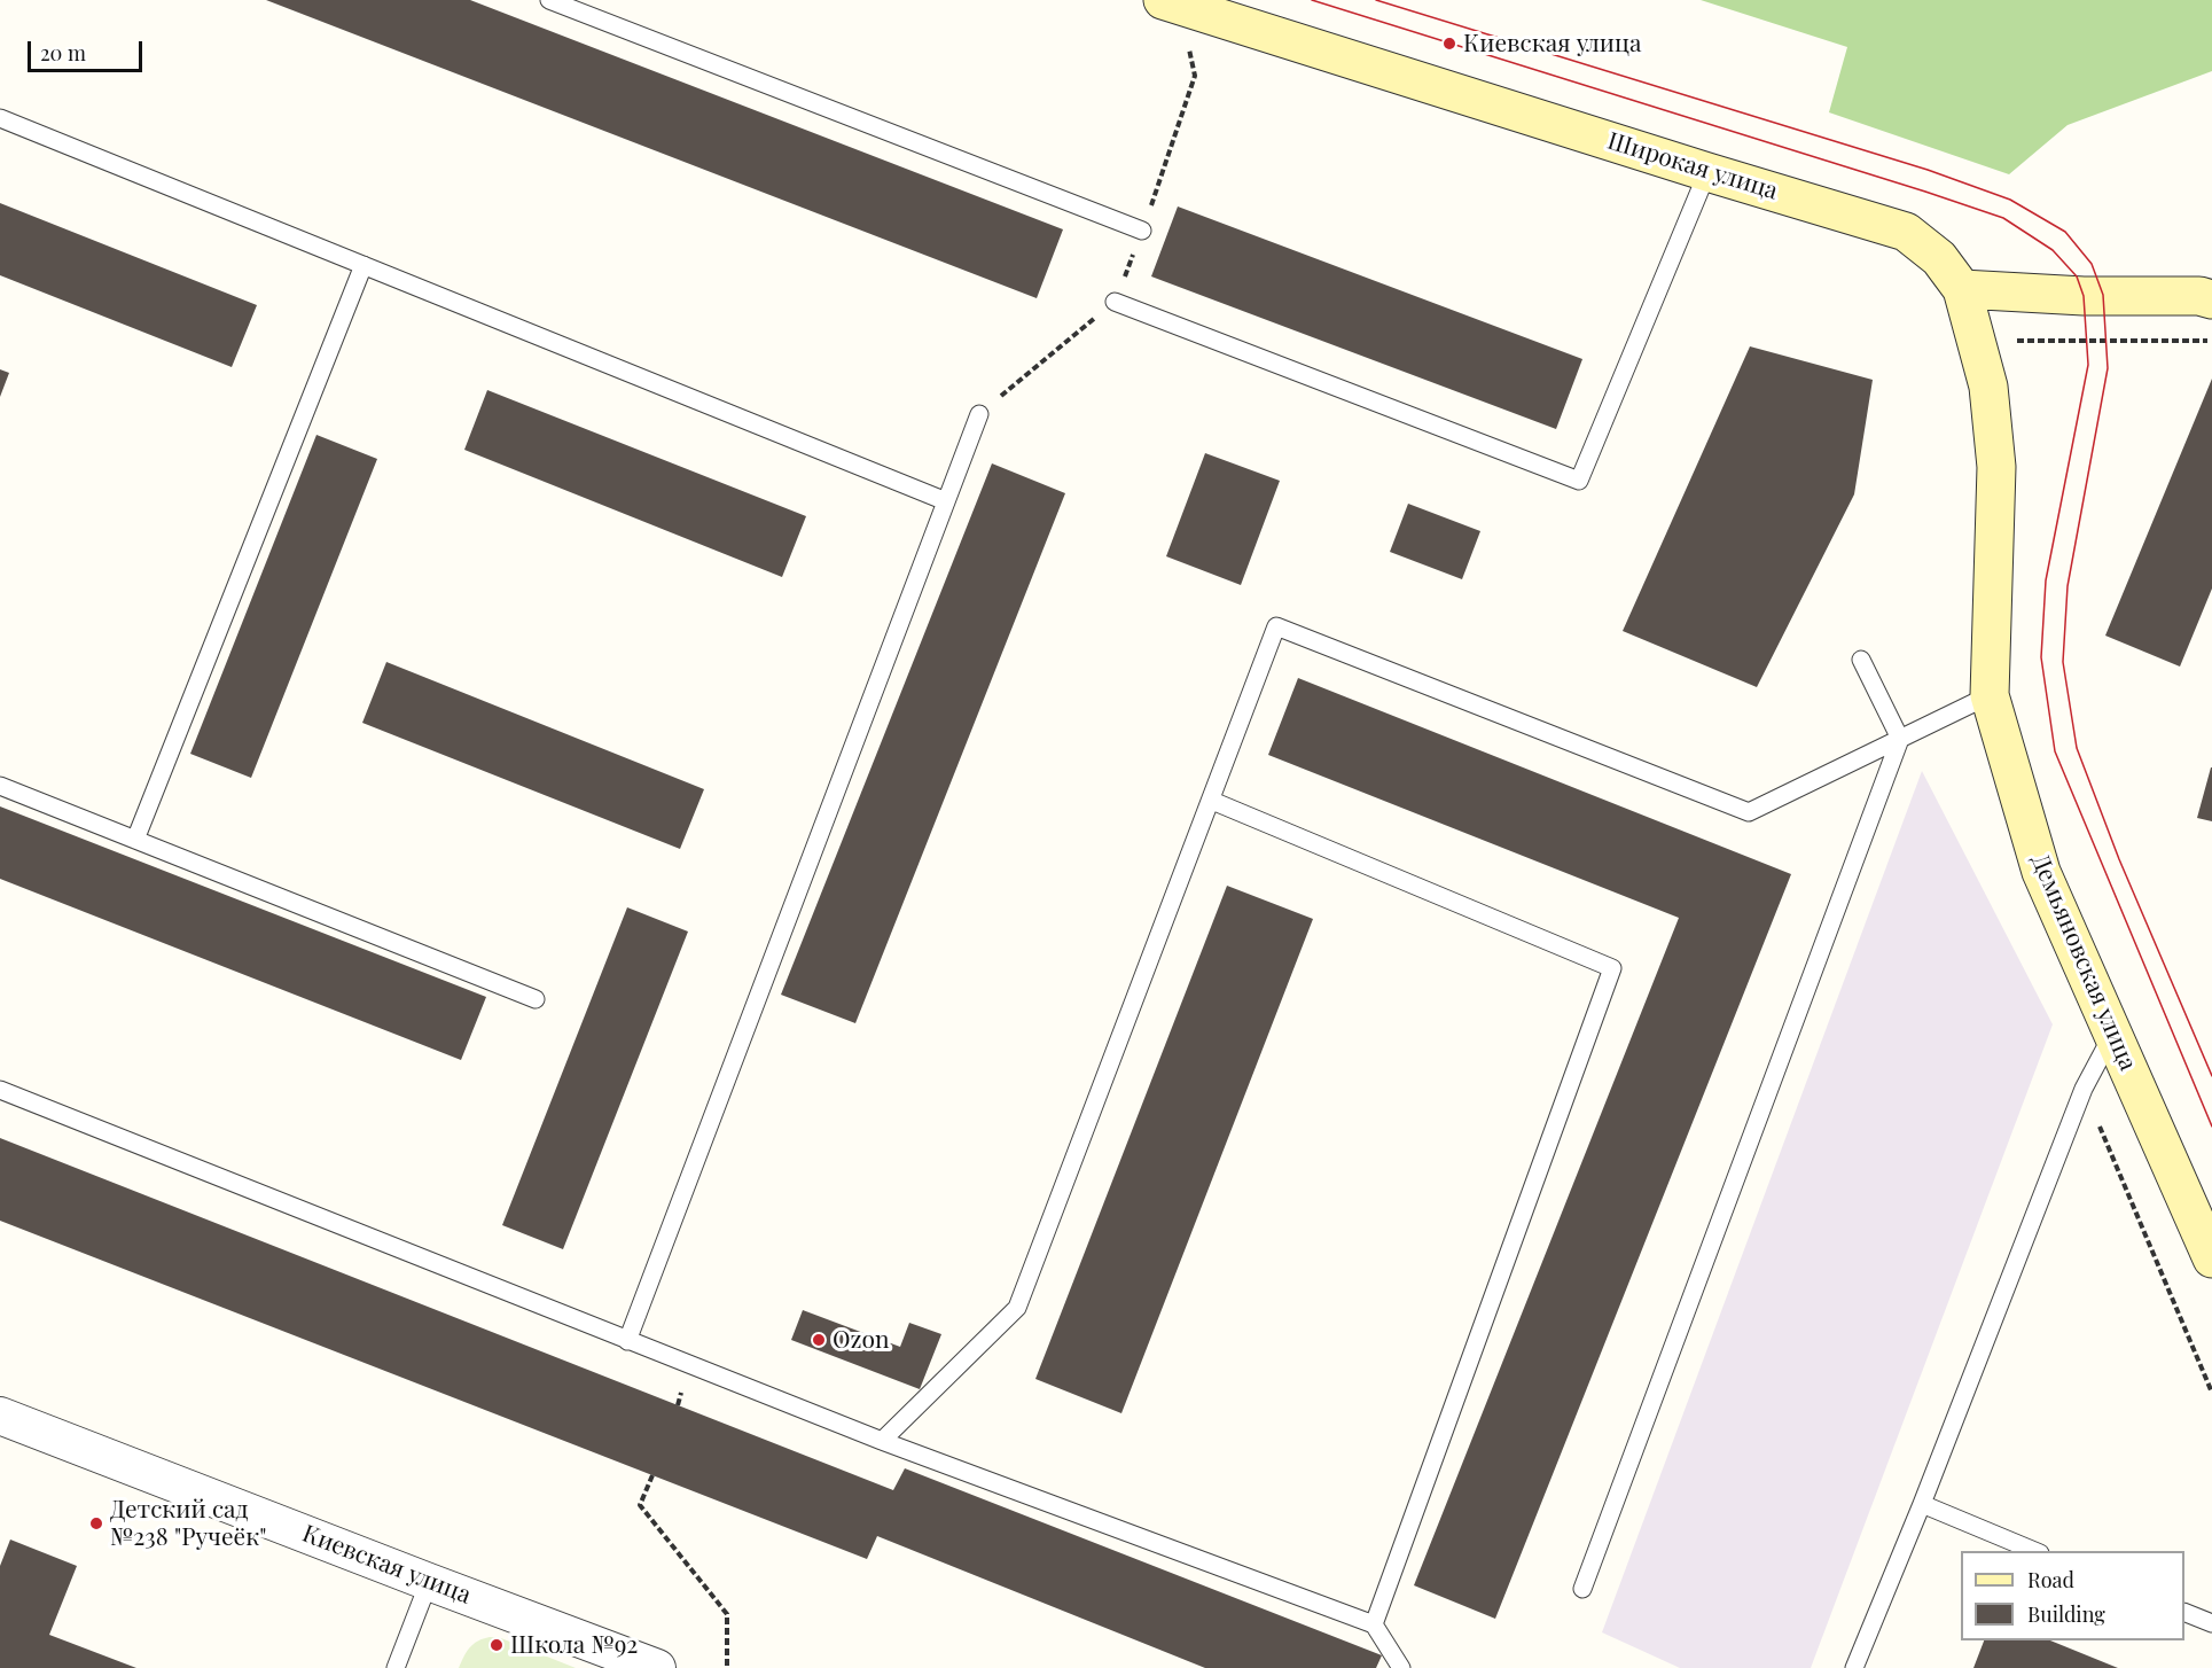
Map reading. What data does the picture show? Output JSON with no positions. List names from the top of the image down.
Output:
{
  "streets": {
    "street": ["Широкая улица", "Демьяновская улица", "Киевская улица"]
  },
  "crossings": [
    ["Широкая улица", "Демьяновская улица"]
  ],
  "places": [
    "Киевская улица",
    "Ozon",
    "Детский сад №238 \"Ручеёк\"",
    "Школа №92"
  ],
  "legend": ["Road", "Building"],
  "scale_bar": "20 m"
}
